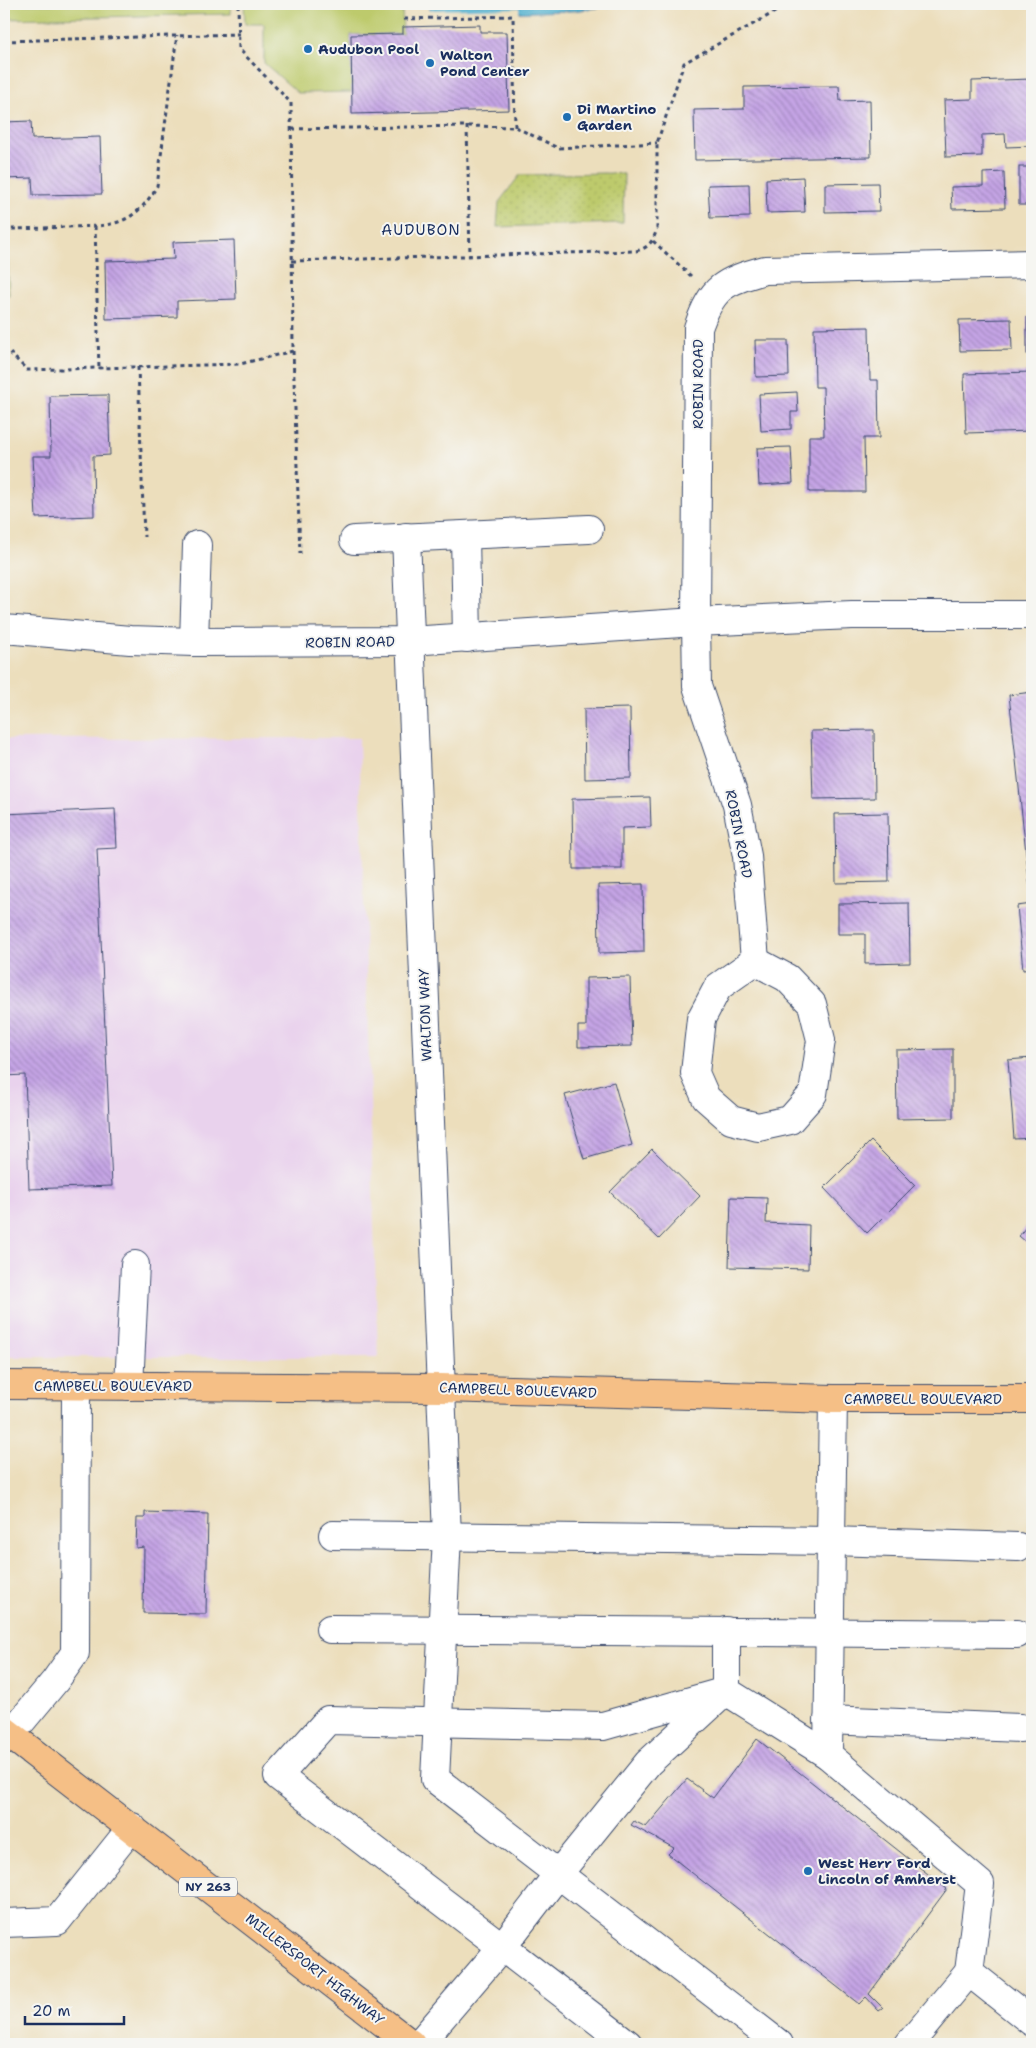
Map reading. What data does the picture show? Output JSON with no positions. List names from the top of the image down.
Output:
{
  "streets": {
    "main road": ["CAMPBELL BOULEVARD", "NY 263", "MILLERSPORT HIGHWAY"],
    "street": ["ROBIN ROAD", "WALTON WAY"]
  },
  "crossings": [
    ["ROBIN ROAD", "WALTON WAY"],
    ["WALTON WAY", "CAMPBELL BOULEVARD"]
  ],
  "districts": ["AUDUBON"],
  "places": [
    "Audubon Pool",
    "Walton Pond Center",
    "Di Martino Garden",
    "West Herr Ford Lincoln of Amherst"
  ],
  "scale_bar": "20 m"
}
